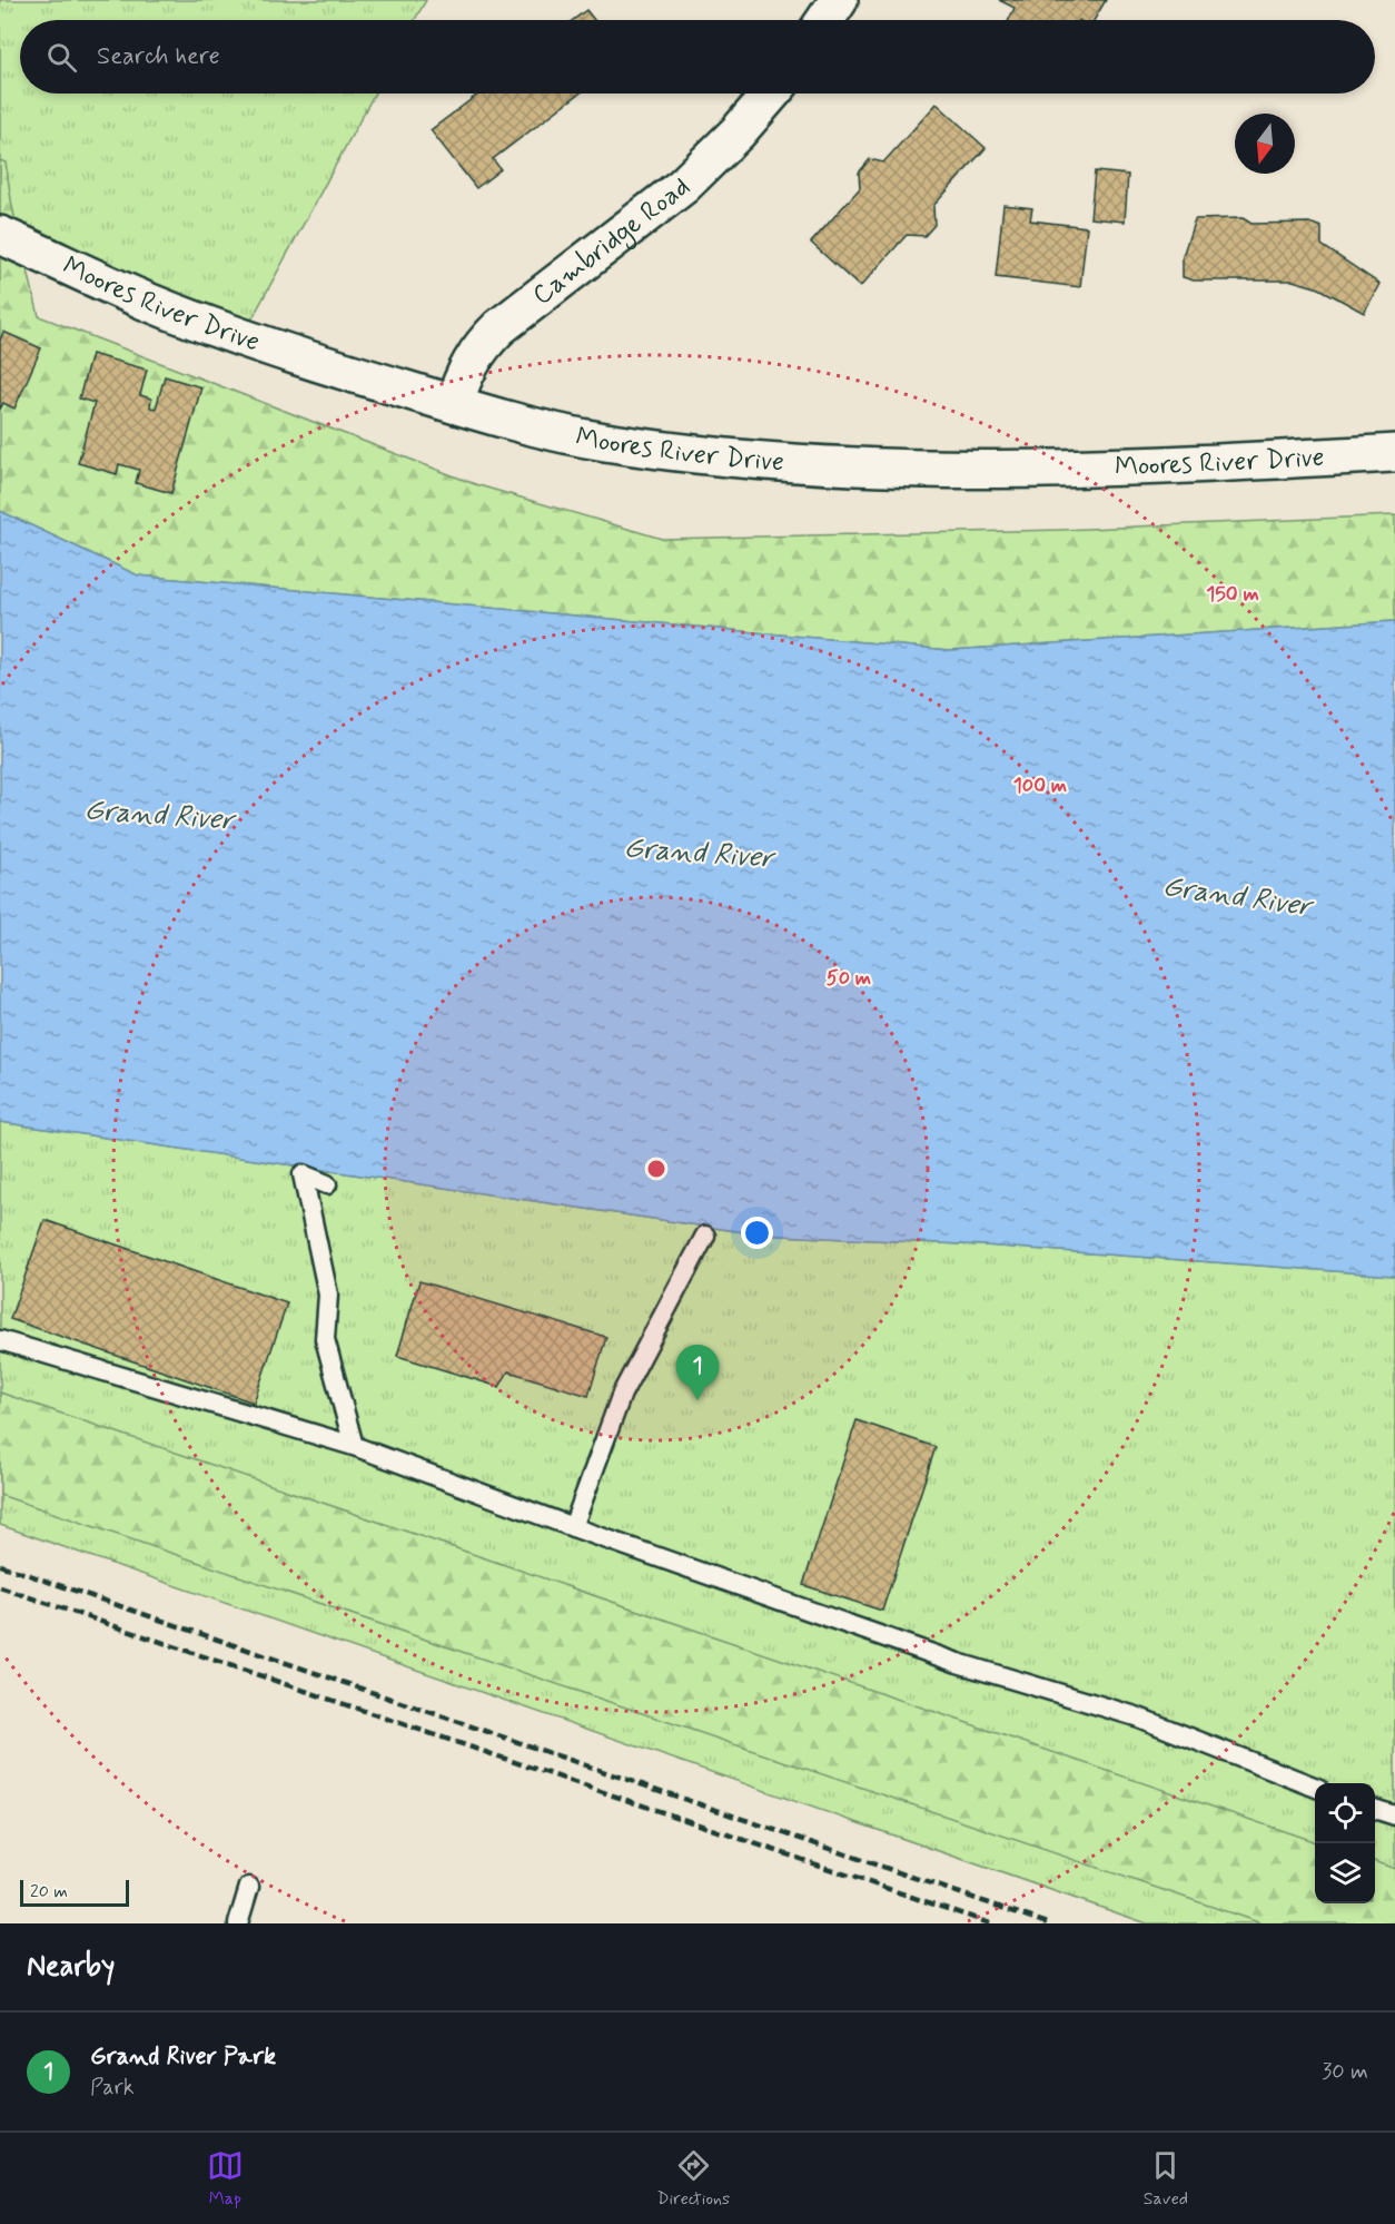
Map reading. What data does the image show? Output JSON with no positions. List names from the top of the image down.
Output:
{
  "streets": {
    "street": ["Cambridge Road", "Moores River Drive"]
  },
  "crossings": [
    ["Cambridge Road", "Moores River Drive"]
  ],
  "water": ["Grand River"],
  "scale_bar": "20 m",
  "north": "bottom",
  "page": {
    "search": "Search here",
    "pins": "1",
    "scale": "20 m",
    "heading": "Nearby",
    "list": [
      {
        "mark": "1",
        "name": "Grand River Park",
        "note": "Park",
        "value": "30 m"
      }
    ],
    "nav": ["Map", "Directions", "Saved"]
  },
  "rings": ["150 m", "100 m", "50 m"]
}
